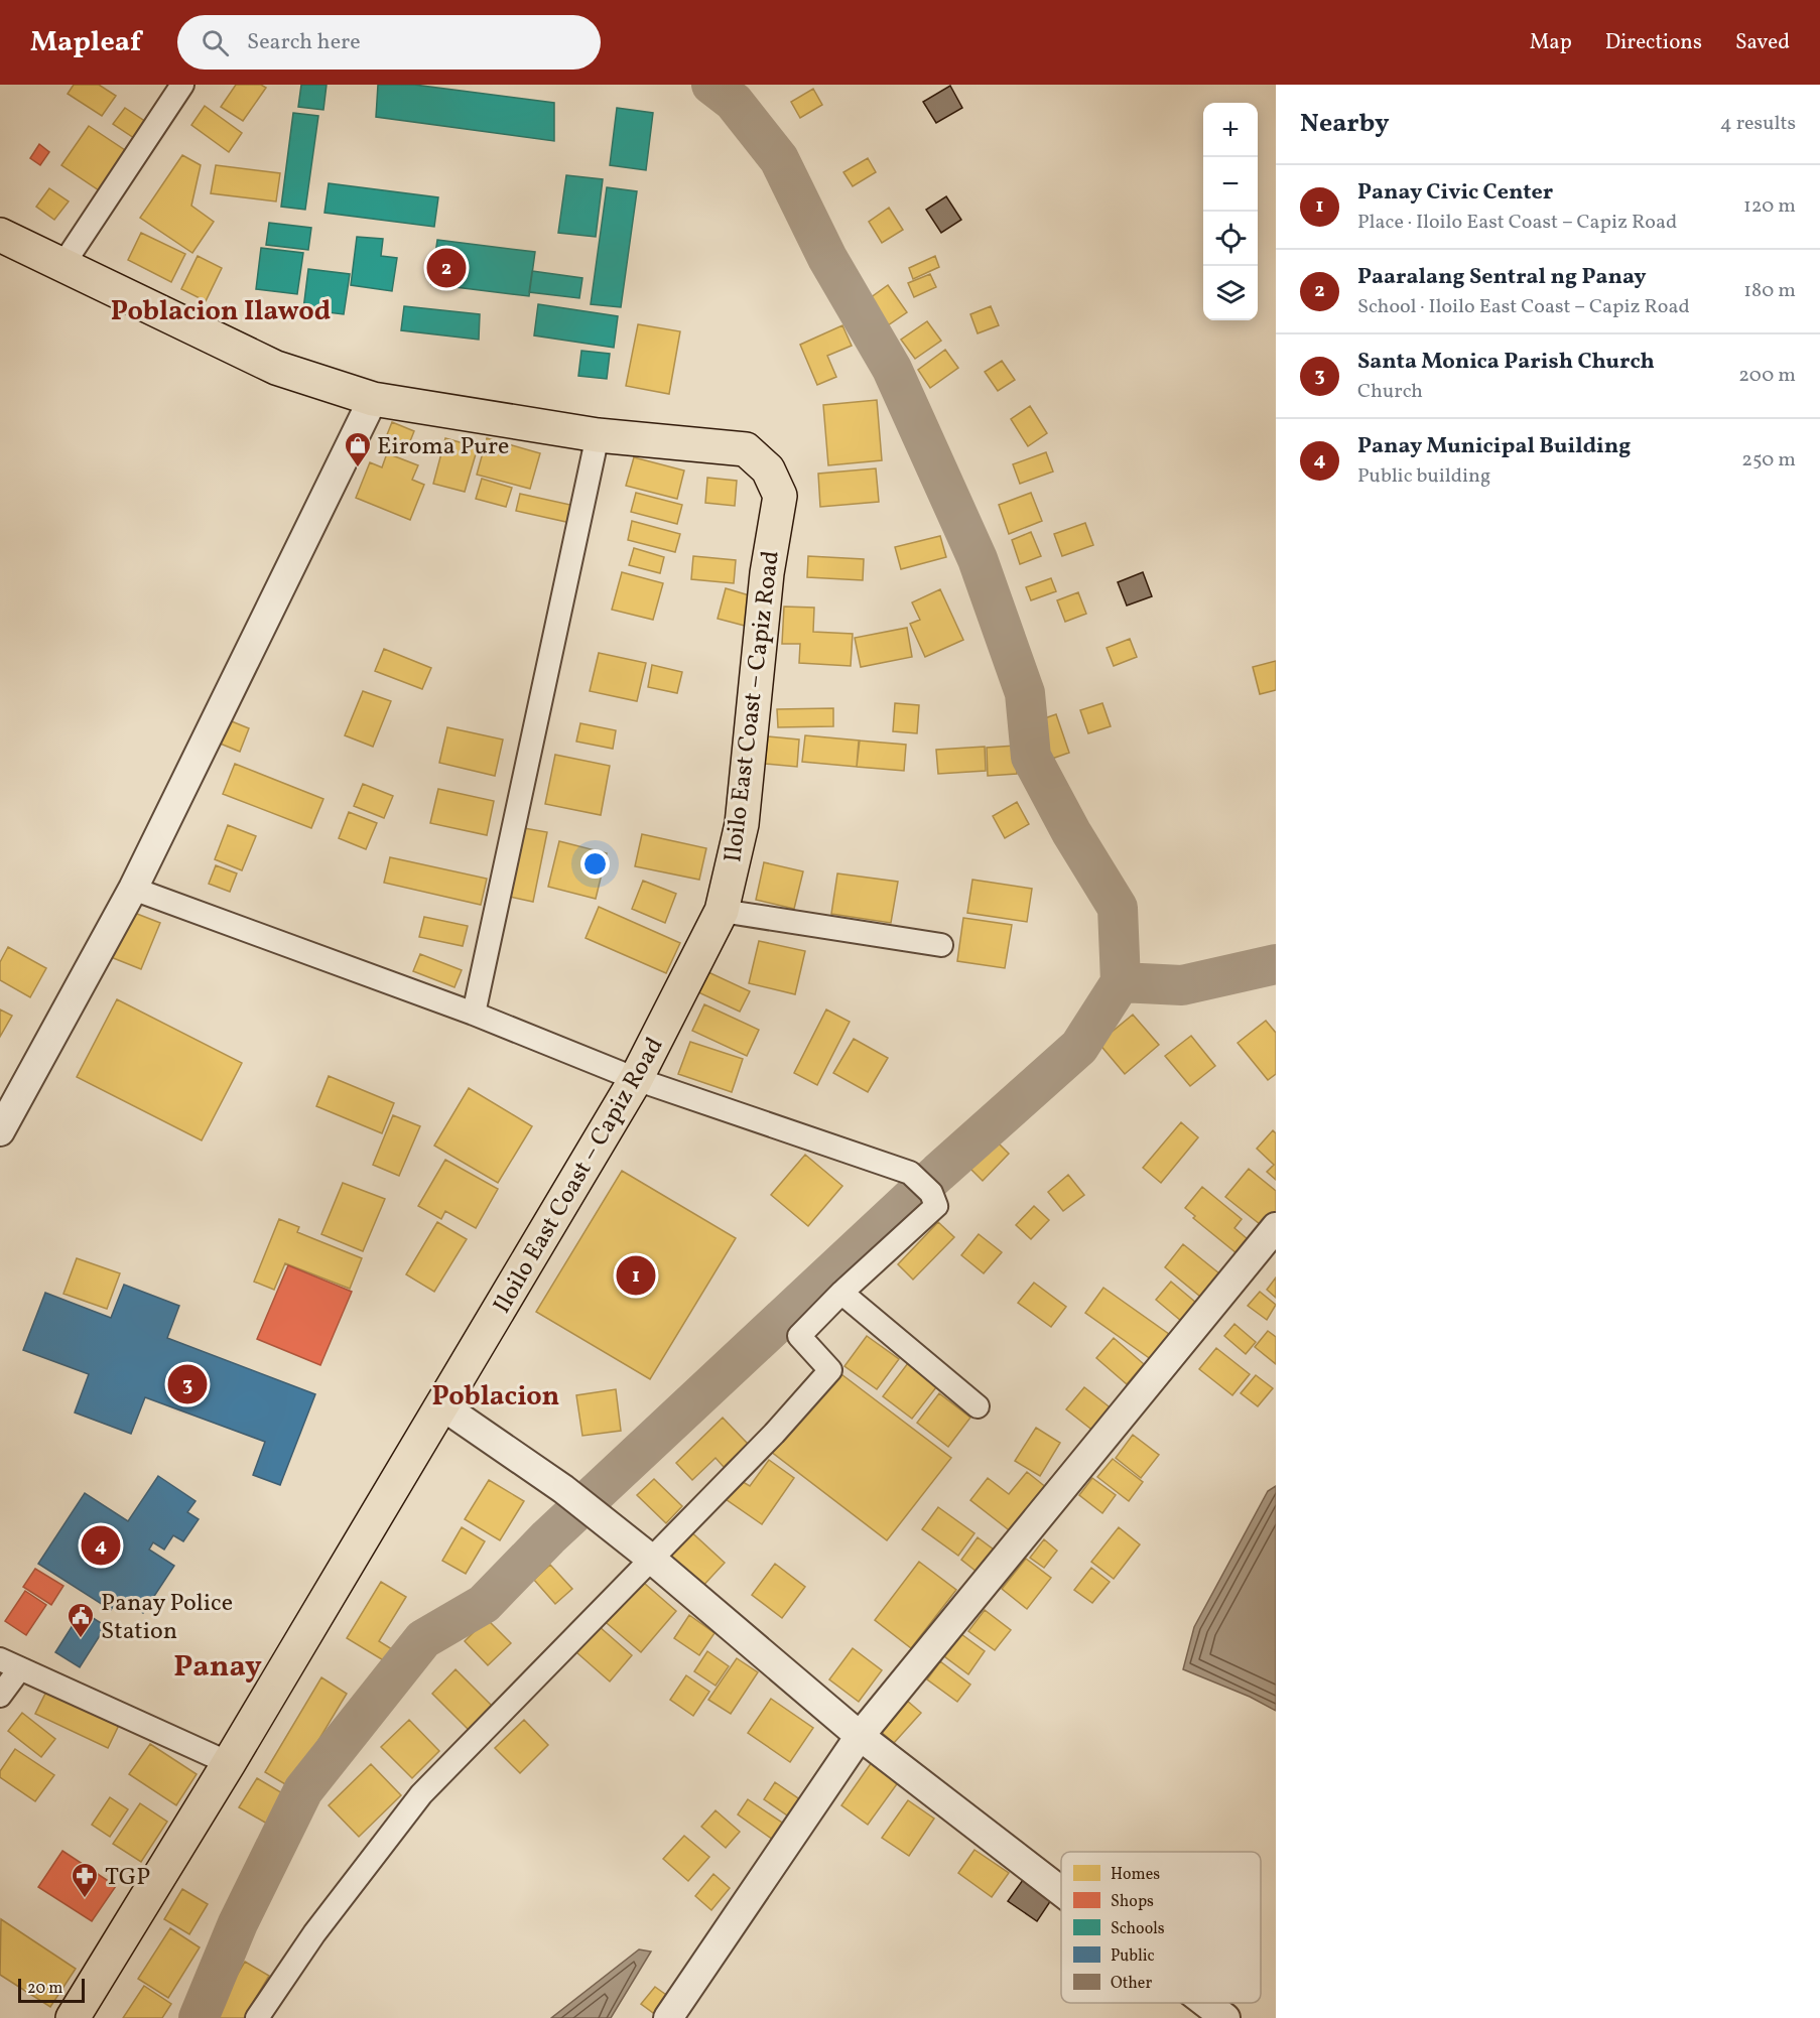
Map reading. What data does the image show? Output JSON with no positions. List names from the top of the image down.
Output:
{
  "streets": {
    "main road": ["Iloilo East Coast – Capiz Road"]
  },
  "districts": ["Poblacion Ilawod", "Poblacion", "Panay"],
  "places": {
    "shop": ["Eiroma Pure"],
    "public building": ["Panay Police Station"],
    "pharmacy": ["TGP"]
  },
  "legend": [
    "Homes",
    "Shops",
    "Schools",
    "Public",
    "Other"
  ],
  "scale_bar": "20 m",
  "page": {
    "header": "Mapleaf",
    "search": "Search here",
    "nav": ["Map", "Directions", "Saved"],
    "heading": ["Nearby", "4 results"],
    "map_buttons": ["+", "−"],
    "list": [
      {
        "mark": "1",
        "name": "Panay Civic Center",
        "note": "Place · Iloilo East Coast – Capiz Road",
        "value": "120 m"
      },
      {
        "mark": "2",
        "name": "Paaralang Sentral ng Panay",
        "note": "School · Iloilo East Coast – Capiz Road",
        "value": "180 m"
      },
      {
        "mark": "3",
        "name": "Santa Monica Parish Church",
        "note": "Church",
        "value": "200 m"
      },
      {
        "mark": "4",
        "name": "Panay Municipal Building",
        "note": "Public building",
        "value": "250 m"
      }
    ],
    "pins": [
      "2",
      "1",
      "3",
      "4"
    ],
    "scale": "20 m"
  }
}
